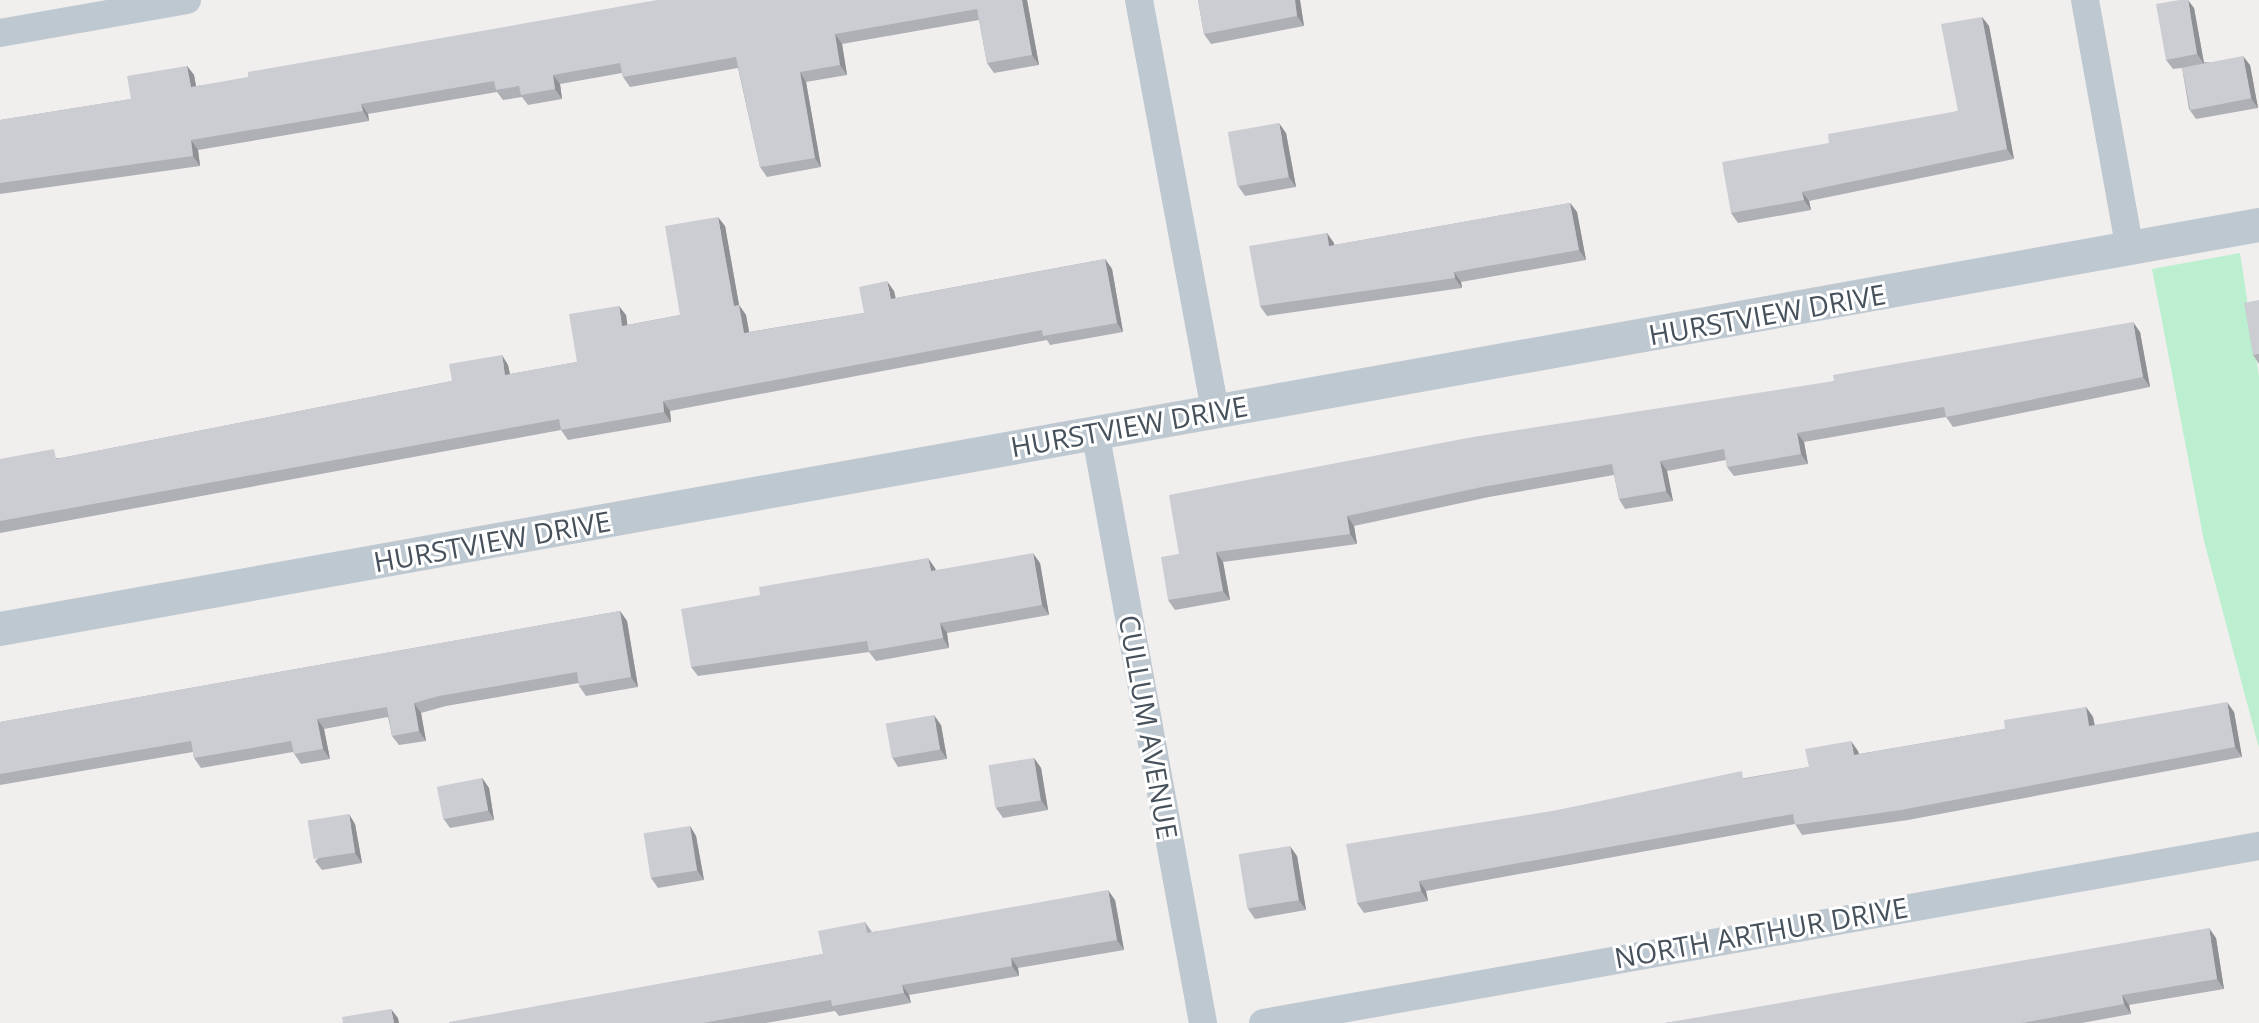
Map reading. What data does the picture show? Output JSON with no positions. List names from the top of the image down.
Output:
{
  "streets": {
    "street": ["HURSTVIEW DRIVE", "CULLUM AVENUE", "NORTH ARTHUR DRIVE"]
  },
  "crossings": [
    ["HURSTVIEW DRIVE", "CULLUM AVENUE"]
  ]
}
